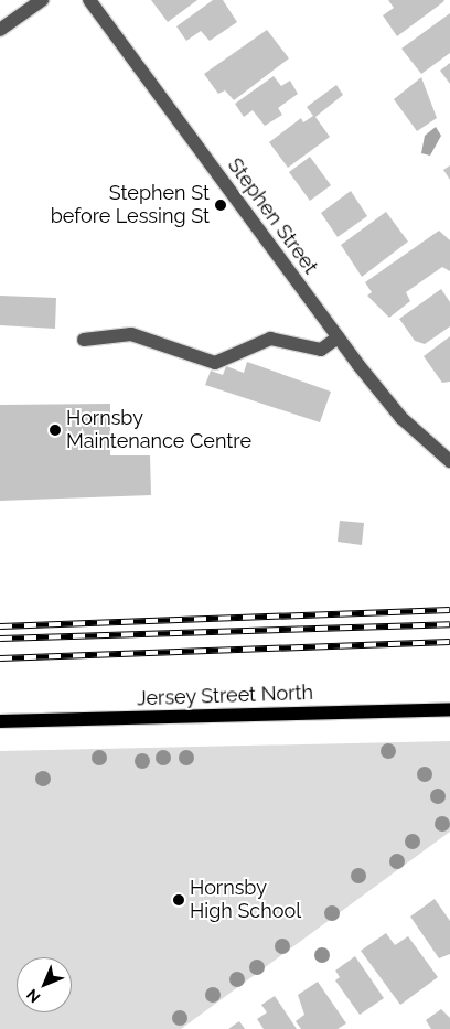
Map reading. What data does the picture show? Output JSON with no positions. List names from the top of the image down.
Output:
{
  "streets": {
    "main road": ["Jersey Street North"],
    "street": ["Stephen Street"]
  },
  "places": ["Stephen St before Lessing St", "Hornsby Maintenance Centre", "Hornsby High School"],
  "north": "bottom left"
}
